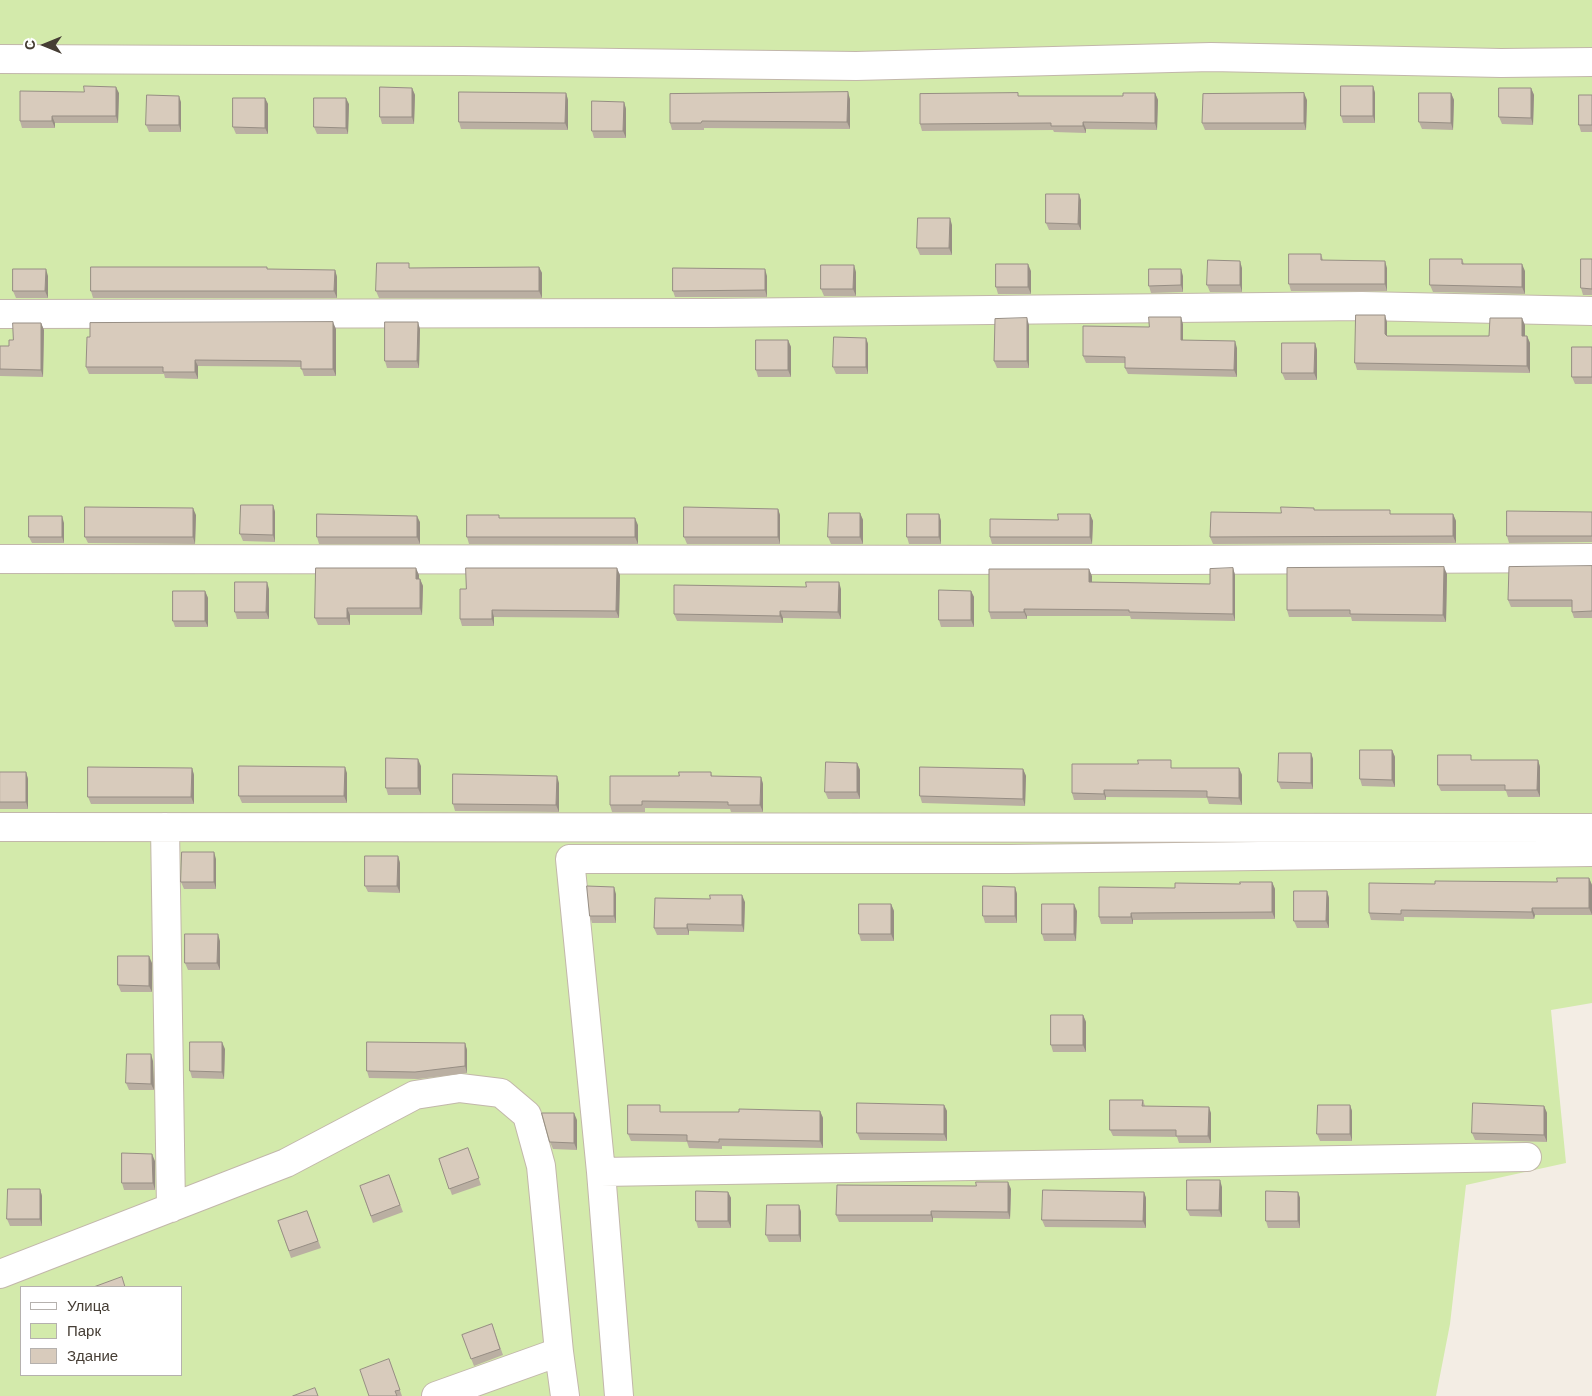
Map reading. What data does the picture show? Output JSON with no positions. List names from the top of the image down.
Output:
{
  "legend": ["Улица", "Парк", "Здание"],
  "north": "left"
}
